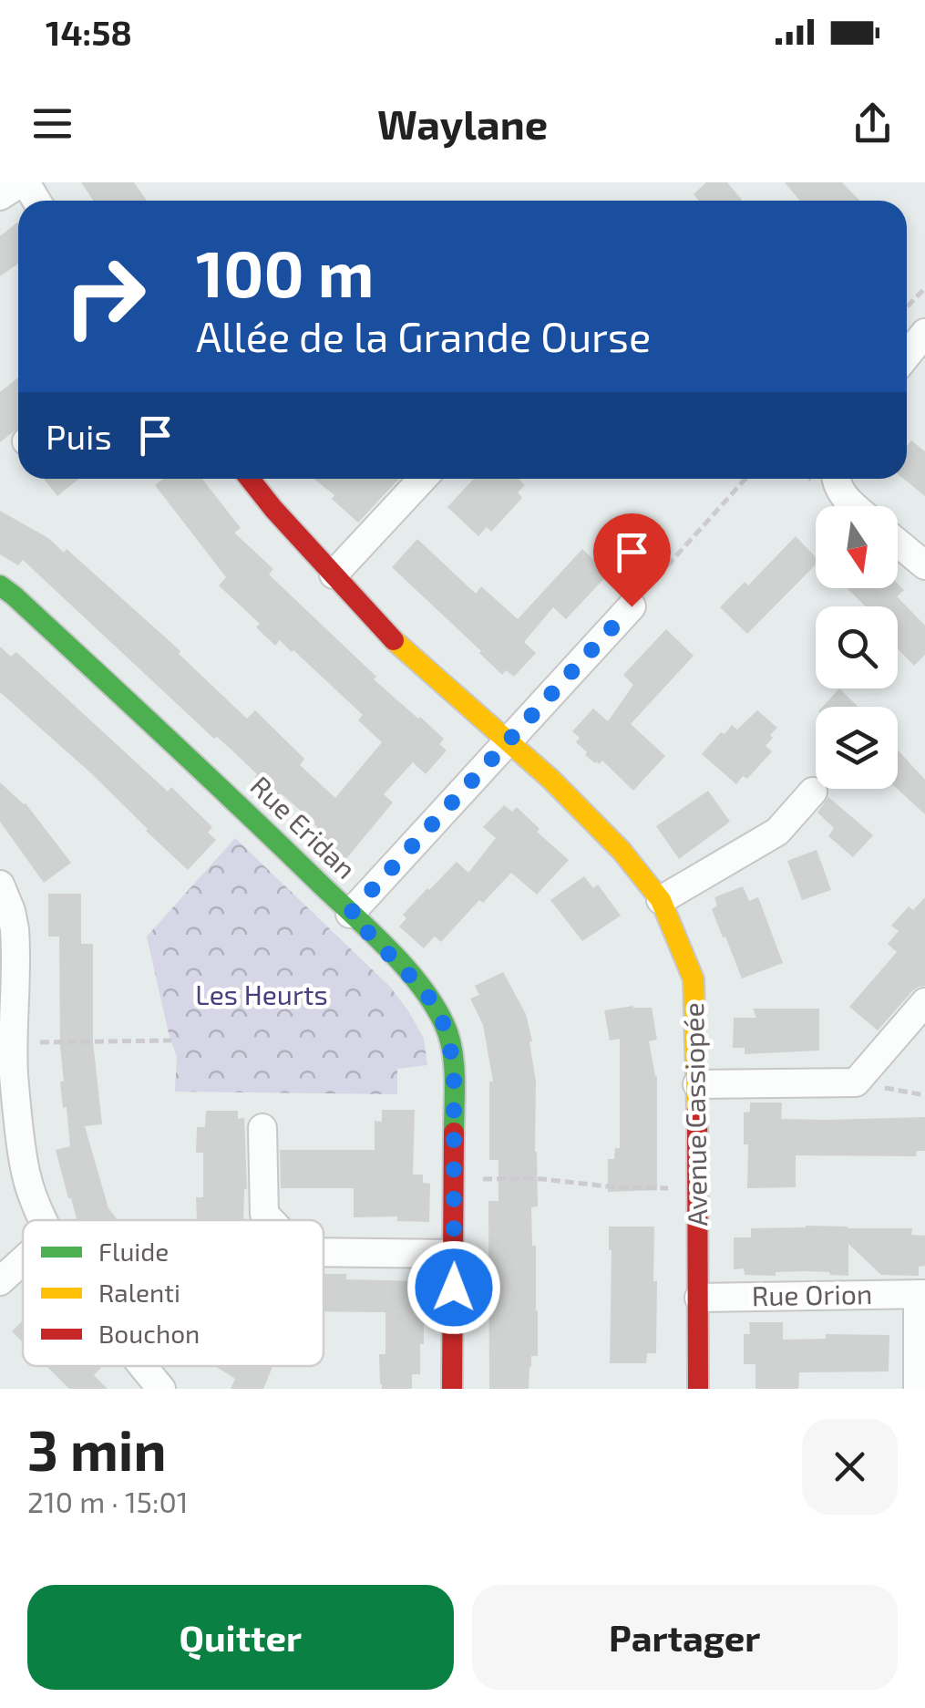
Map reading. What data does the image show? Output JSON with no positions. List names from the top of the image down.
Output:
{
  "streets": {
    "street": ["Rue Eridan", "Avenue Cassiopée", "Rue Orion"]
  },
  "crossings": [
    ["Avenue Cassiopée", "Rue Orion"]
  ],
  "parks": ["Les Heurts"],
  "legend": ["Fluide", "Ralenti", "Bouchon"],
  "north": "bottom",
  "page": {
    "status": "14:58",
    "header": "Waylane",
    "turn": ["100 m", "Allée de la Grande Ourse"],
    "then": "Puis",
    "heading": ["3 min", "210 m · 15:01"],
    "buttons": ["Quitter", "Partager"]
  }
}
